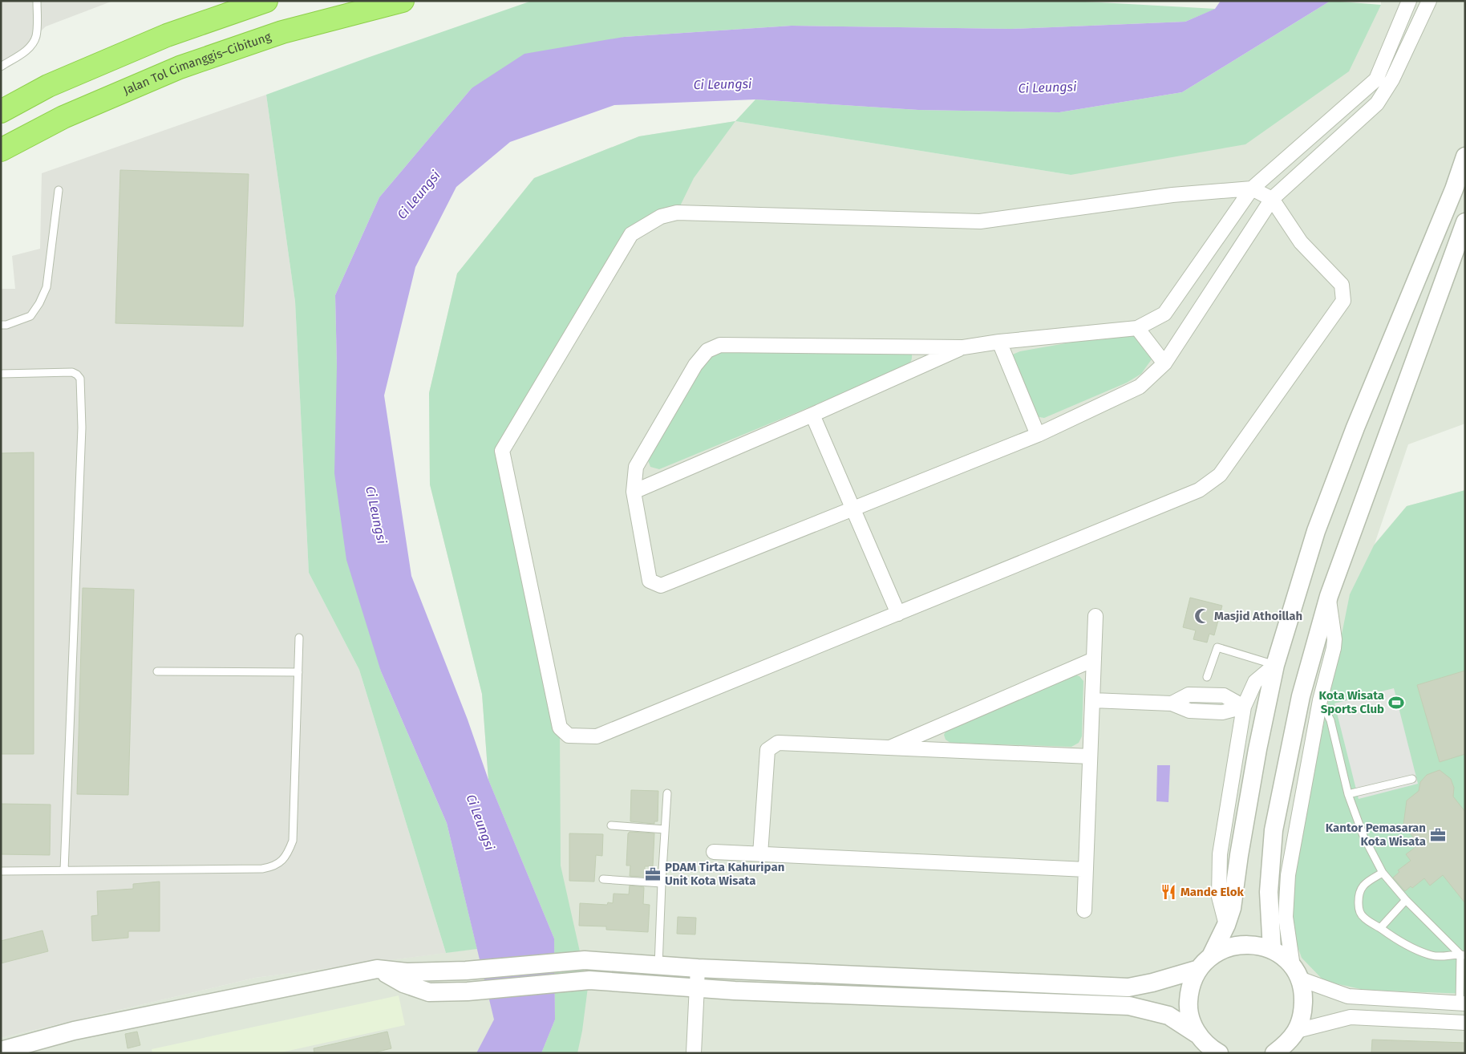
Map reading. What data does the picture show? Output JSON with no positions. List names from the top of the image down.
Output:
{
  "streets": {
    "highway": ["Jalan Tol Cimanggis–Cibitung"]
  },
  "water": ["Ci Leungsi"],
  "places": {
    "mosque": ["Masjid Athoillah"],
    "sports": ["Kota Wisata Sports Club"],
    "office": ["Kantor Pemasaran Kota Wisata", "PDAM Tirta Kahuripan Unit Kota Wisata"],
    "restaurant": ["Mande Elok"]
  }
}
